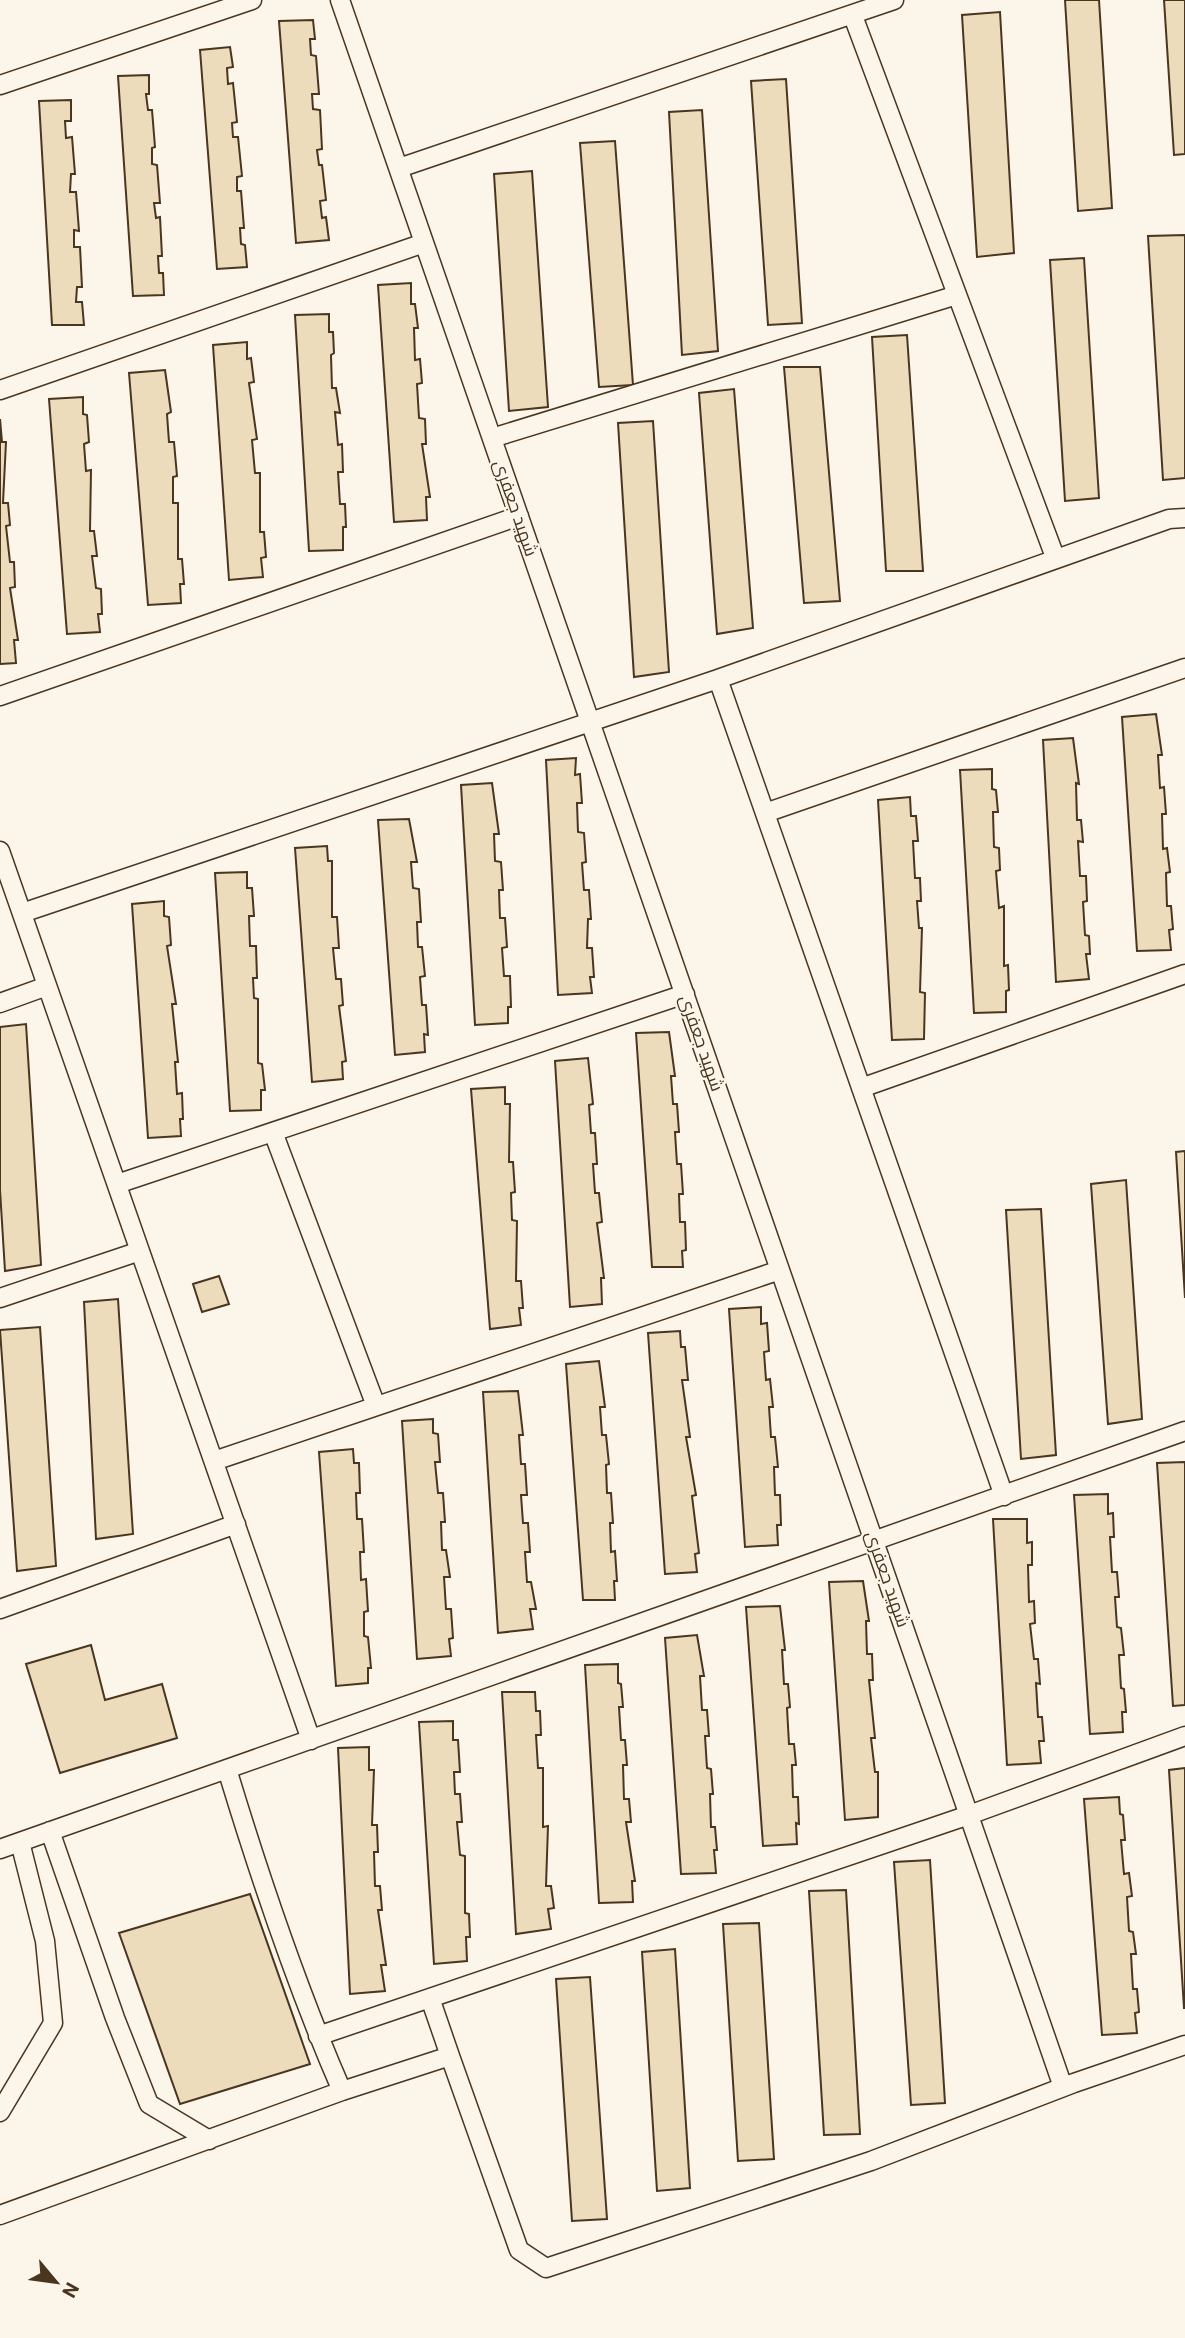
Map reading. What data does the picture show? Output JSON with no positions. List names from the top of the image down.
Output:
{
  "streets": {
    "street": ["شهید جعفری"]
  },
  "north": "bottom right"
}
